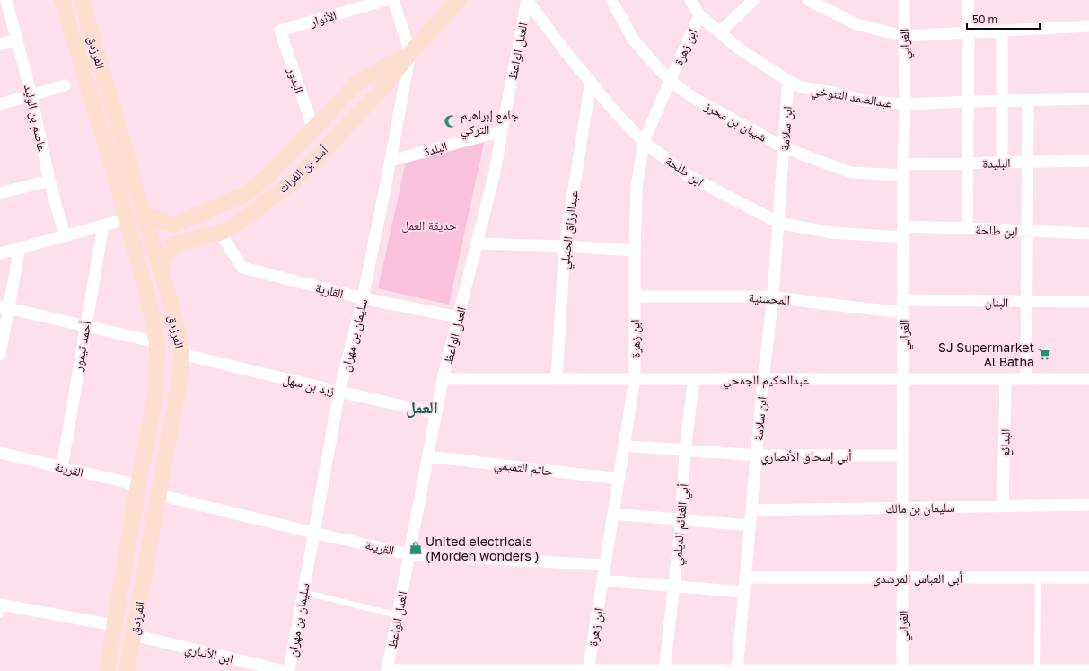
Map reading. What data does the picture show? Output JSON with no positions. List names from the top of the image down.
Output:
{
  "streets": {
    "main road": ["الفرزدق", "أسد بن الفرات"],
    "street": [
      "الأنوار",
      "الغرابي",
      "ابن زهرة",
      "العدل الواعظ",
      "البدور",
      "عبدالصمد التنوخي",
      "عاصم بن الوليد",
      "شيبان بن محرز",
      "ابن سلامة",
      "البلدة",
      "البليدة",
      "ابن طلحة",
      "عبدالرزاق الحنبلي",
      "القارية",
      "المحسنية",
      "البنان",
      "سليمان بن مهران",
      "أحمد تيمور",
      "عبدالحكيم الجمحي",
      "زيد بن سهل",
      "البدائع",
      "أبي إسحاق الأنصاري",
      "حاتم التميمي",
      "القرينة",
      "سليمان بن مالك",
      "أبي الغنائم الديلمي",
      "أبي العباس المرشدي",
      "ابن الأنباري"
    ]
  },
  "crossings": [
    ["الأنوار", "البدور"],
    ["الغرابي", "عبدالصمد التنوخي"],
    ["الغرابي", "شيبان بن محرز"],
    ["الغرابي", "البليدة"],
    ["الغرابي", "ابن طلحة"],
    ["الغرابي", "المحسنية"],
    ["الغرابي", "البنان"],
    ["الغرابي", "عبدالحكيم الجمحي"],
    ["الغرابي", "أبي إسحاق الأنصاري"],
    ["الغرابي", "سليمان بن مالك"],
    ["الغرابي", "أبي العباس المرشدي"],
    ["ابن زهرة", "عبدالصمد التنوخي"],
    ["ابن زهرة", "شيبان بن محرز"],
    ["ابن زهرة", "ابن طلحة"],
    ["ابن زهرة", "المحسنية"],
    ["ابن زهرة", "عبدالحكيم الجمحي"],
    ["ابن زهرة", "أبي إسحاق الأنصاري"],
    ["ابن زهرة", "حاتم التميمي"],
    ["ابن زهرة", "القرينة"],
    ["العدل الواعظ", "البلدة"],
    ["العدل الواعظ", "ابن طلحة"],
    ["العدل الواعظ", "القارية"],
    ["العدل الواعظ", "عبدالحكيم الجمحي"],
    ["العدل الواعظ", "زيد بن سهل"],
    ["العدل الواعظ", "حاتم التميمي"],
    ["العدل الواعظ", "القرينة"],
    ["الفرزدق", "أسد بن الفرات"],
    ["الفرزدق", "زيد بن سهل"],
    ["الفرزدق", "القرينة"],
    ["الفرزدق", "ابن الأنباري"],
    ["البدور", "أسد بن الفرات"],
    ["عبدالصمد التنوخي", "ابن سلامة"],
    ["شيبان بن محرز", "ابن سلامة"],
    ["شيبان بن محرز", "البليدة"],
    ["ابن سلامة", "ابن طلحة"],
    ["ابن سلامة", "المحسنية"],
    ["ابن سلامة", "عبدالحكيم الجمحي"],
    ["ابن سلامة", "أبي إسحاق الأنصاري"],
    ["ابن سلامة", "سليمان بن مالك"],
    ["ابن سلامة", "أبي العباس المرشدي"],
    ["البلدة", "سليمان بن مهران"],
    ["أسد بن الفرات", "القارية"],
    ["أسد بن الفرات", "سليمان بن مهران"],
    ["ابن طلحة", "عبدالرزاق الحنبلي"],
    ["عبدالرزاق الحنبلي", "عبدالحكيم الجمحي"],
    ["القارية", "سليمان بن مهران"],
    ["سليمان بن مهران", "زيد بن سهل"],
    ["سليمان بن مهران", "القرينة"],
    ["أحمد تيمور", "القرينة"],
    ["عبدالحكيم الجمحي", "البدائع"],
    ["عبدالحكيم الجمحي", "أبي الغنائم الديلمي"],
    ["البدائع", "سليمان بن مالك"],
    ["أبي إسحاق الأنصاري", "أبي الغنائم الديلمي"]
  ],
  "districts": ["العمل"],
  "parks": ["حديقة العمل"],
  "places": {
    "mosque": ["جامع إبراهيم التركي"],
    "supermarket": ["SJ Supermarket Al Batha"],
    "shop": ["United electricals (Morden wonders )"]
  },
  "scale_bar": "50 m"
}
